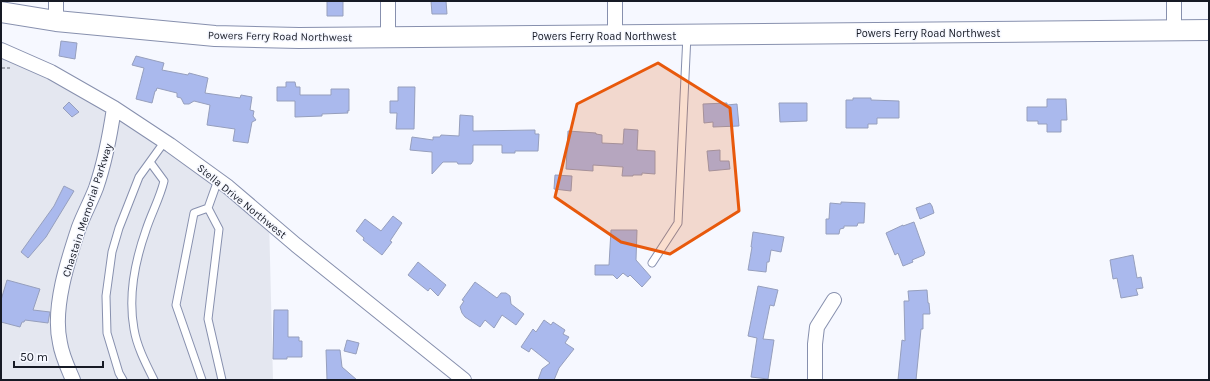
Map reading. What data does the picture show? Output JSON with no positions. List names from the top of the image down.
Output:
{
  "streets": {
    "street": ["Powers Ferry Road Northwest", "Stella Drive Northwest", "Chastain Memorial Parkway"]
  },
  "crossings": [
    ["Stella Drive Northwest", "Chastain Memorial Parkway"]
  ],
  "scale_bar": "50 m"
}
